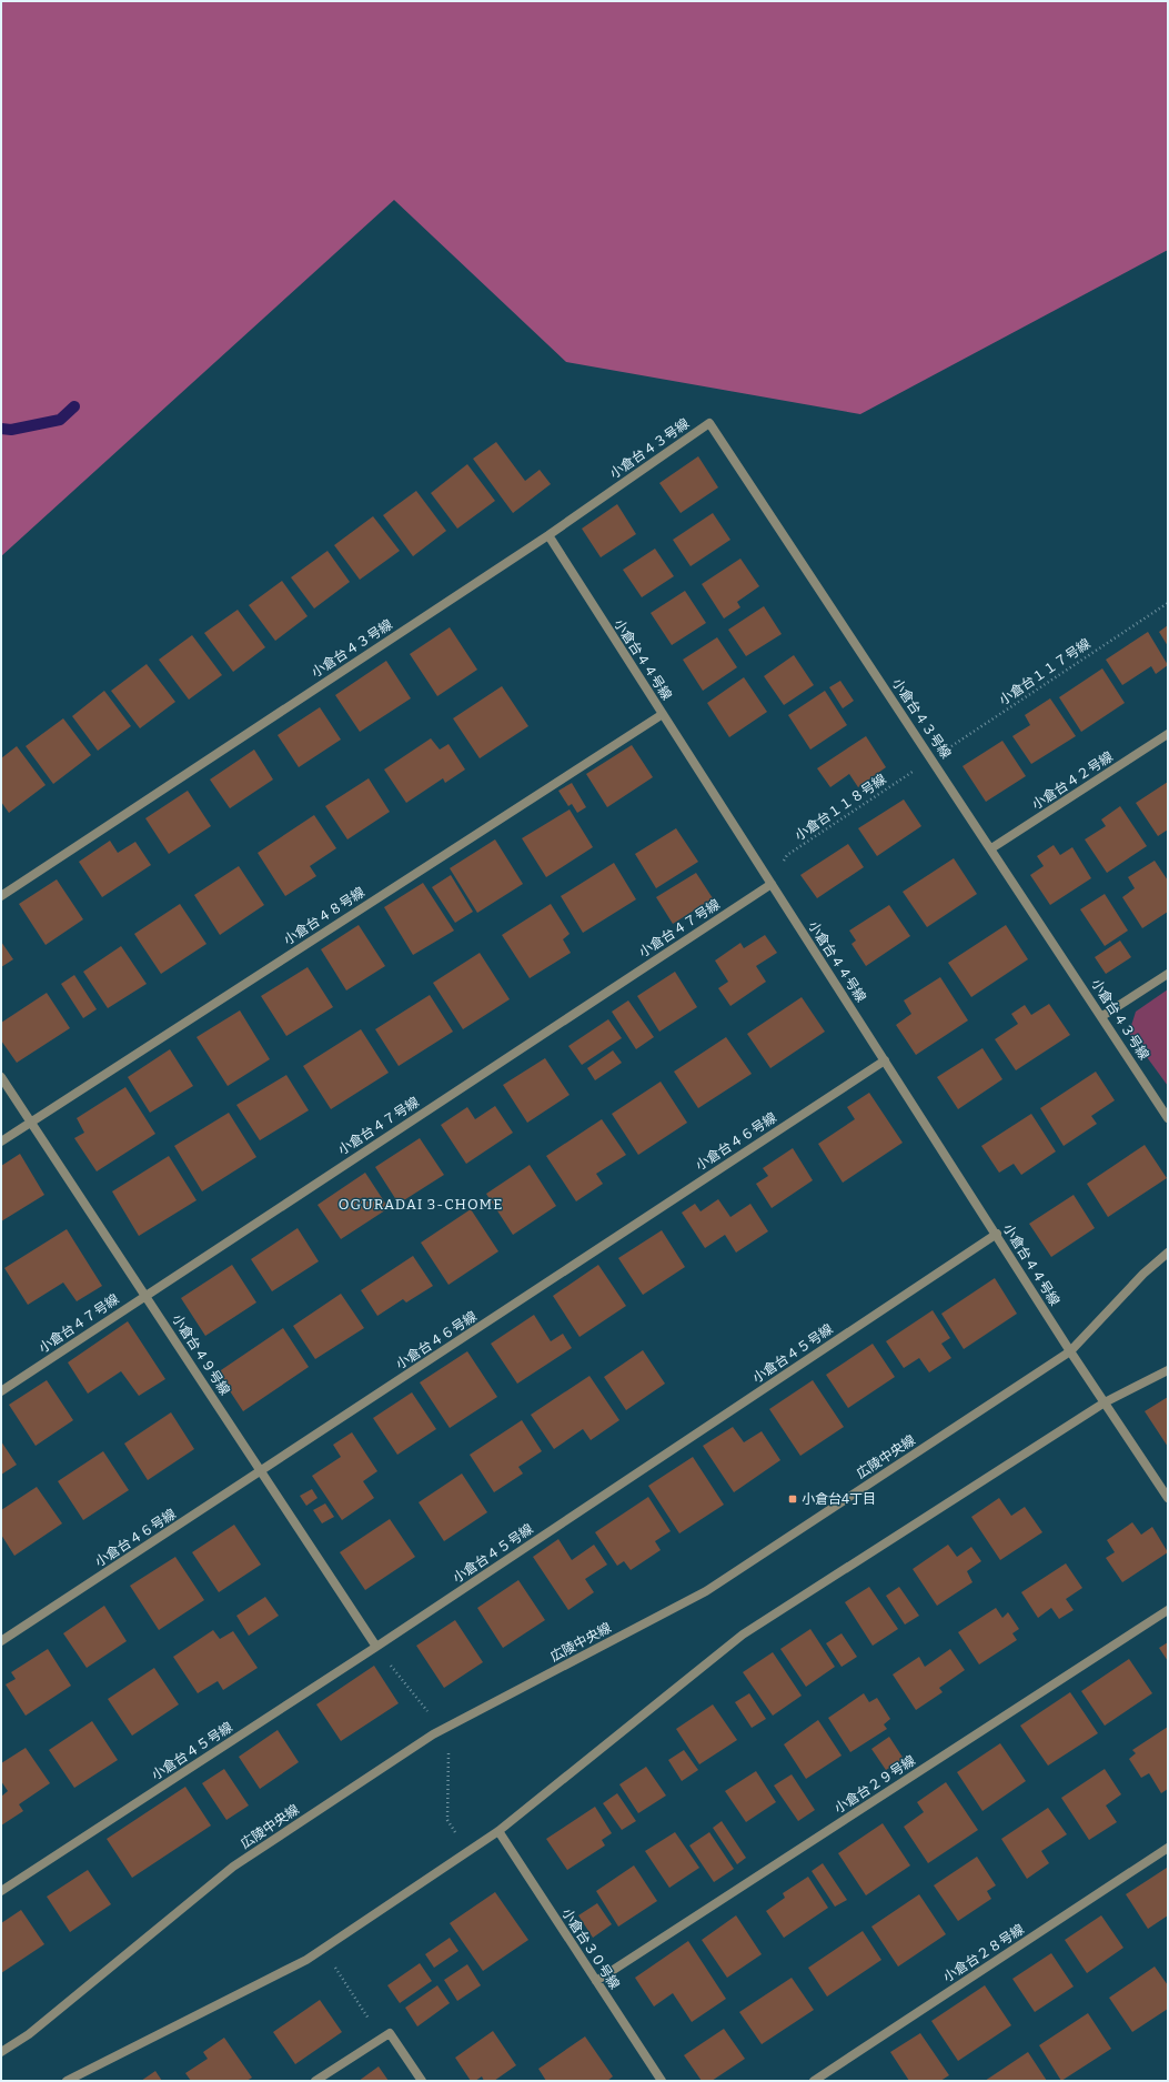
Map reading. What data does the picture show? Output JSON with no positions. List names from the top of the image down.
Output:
{
  "streets": {
    "street": [
      "小倉台４３号線",
      "小倉台４４号線",
      "小倉台４２号線",
      "小倉台４８号線",
      "小倉台４７号線",
      "小倉台４６号線",
      "小倉台４５号線",
      "小倉台４９号線",
      "広陵中央線",
      "小倉台２９号線",
      "小倉台３０号線",
      "小倉台２８号線"
    ],
    "path": ["小倉台１１７号線", "小倉台１１８号線"]
  },
  "crossings": [
    ["小倉台４３号線", "小倉台４４号線"],
    ["小倉台４３号線", "小倉台１１７号線"],
    ["小倉台４３号線", "小倉台４２号線"],
    ["小倉台４３号線", "小倉台１１８号線"],
    ["小倉台４４号線", "小倉台１１８号線"],
    ["小倉台４４号線", "小倉台４８号線"],
    ["小倉台４４号線", "小倉台４７号線"],
    ["小倉台４４号線", "小倉台４６号線"],
    ["小倉台４４号線", "小倉台４５号線"],
    ["小倉台４４号線", "広陵中央線"],
    ["小倉台１１７号線", "小倉台１１８号線"],
    ["小倉台１１８号線", "小倉台４７号線"],
    ["小倉台４８号線", "小倉台４９号線"],
    ["小倉台４７号線", "小倉台４９号線"],
    ["小倉台４６号線", "小倉台４９号線"],
    ["小倉台４５号線", "小倉台４９号線"],
    ["小倉台２９号線", "小倉台３０号線"]
  ],
  "districts": ["OGURADAI 3-CHOME"],
  "places": {
    "transit": ["小倉台4丁目"]
  }
}
